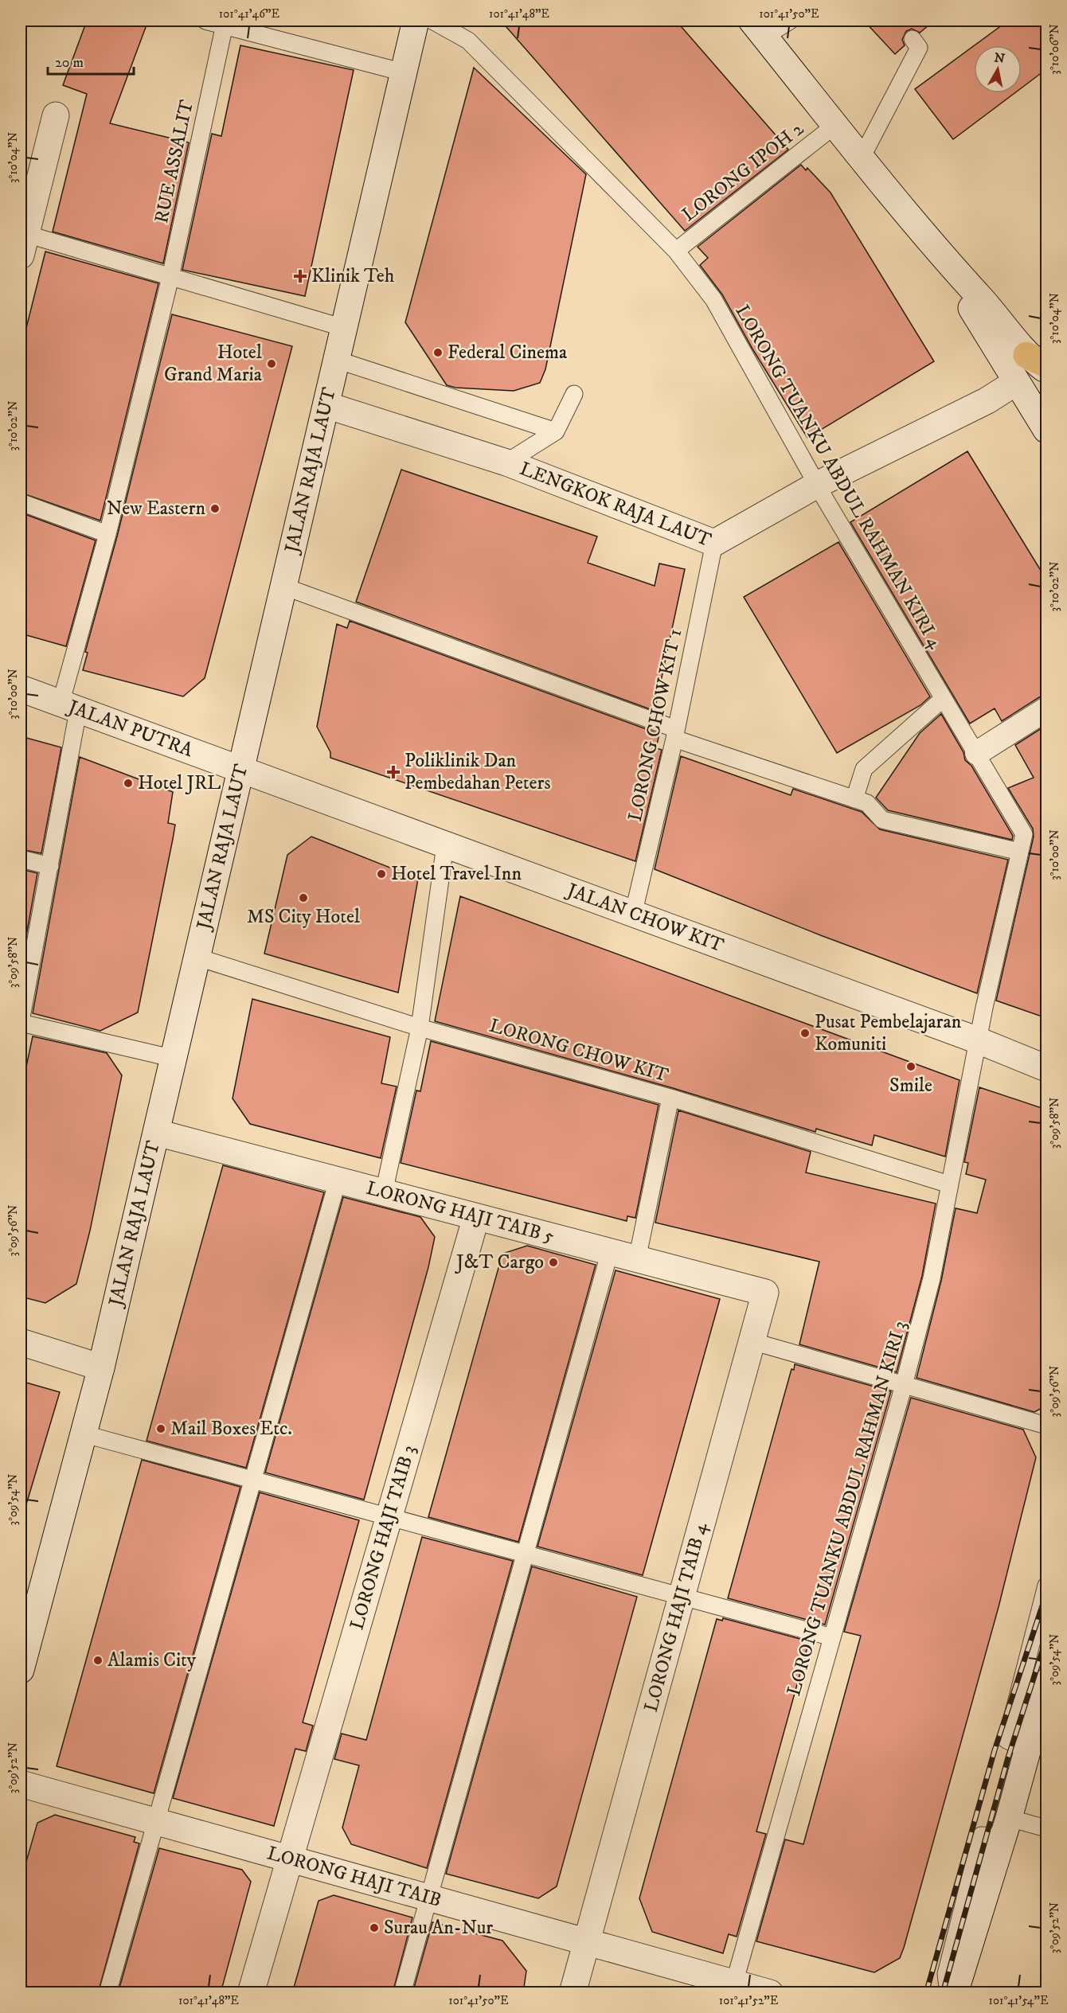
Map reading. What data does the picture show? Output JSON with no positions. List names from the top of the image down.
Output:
{
  "streets": {
    "street": [
      "JALAN RAJA LAUT",
      "LENGKOK RAJA LAUT",
      "JALAN PUTRA",
      "JALAN CHOW KIT",
      "LORONG HAJI TAIB 5",
      "LORONG HAJI TAIB 3",
      "LORONG HAJI TAIB 4",
      "LORONG HAJI TAIB"
    ],
    "lane": [
      "RUE ASSALIT",
      "LORONG IPOH 2",
      "LORONG TUANKU ABDUL RAHMAN KIRI 4",
      "LORONG CHOW KIT 1",
      "LORONG CHOW KIT",
      "LORONG TUANKU ABDUL RAHMAN KIRI 3"
    ]
  },
  "crossings": [
    ["RUE ASSALIT", "JALAN PUTRA"],
    ["LORONG IPOH 2", "LORONG TUANKU ABDUL RAHMAN KIRI 4"],
    ["JALAN RAJA LAUT", "LENGKOK RAJA LAUT"],
    ["JALAN RAJA LAUT", "JALAN PUTRA"],
    ["JALAN RAJA LAUT", "JALAN CHOW KIT"],
    ["JALAN RAJA LAUT", "LORONG CHOW KIT"],
    ["JALAN RAJA LAUT", "LORONG HAJI TAIB 5"],
    ["LORONG TUANKU ABDUL RAHMAN KIRI 4", "LENGKOK RAJA LAUT"],
    ["LORONG TUANKU ABDUL RAHMAN KIRI 4", "JALAN CHOW KIT"],
    ["LORONG TUANKU ABDUL RAHMAN KIRI 4", "LORONG TUANKU ABDUL RAHMAN KIRI 3"],
    ["LENGKOK RAJA LAUT", "LORONG CHOW KIT 1"],
    ["LORONG CHOW KIT 1", "JALAN CHOW KIT"],
    ["JALAN PUTRA", "JALAN CHOW KIT"],
    ["JALAN CHOW KIT", "LORONG TUANKU ABDUL RAHMAN KIRI 3"],
    ["LORONG CHOW KIT", "LORONG TUANKU ABDUL RAHMAN KIRI 3"],
    ["LORONG HAJI TAIB 5", "LORONG HAJI TAIB 3"],
    ["LORONG HAJI TAIB 5", "LORONG HAJI TAIB 4"],
    ["LORONG TUANKU ABDUL RAHMAN KIRI 3", "LORONG HAJI TAIB"],
    ["LORONG HAJI TAIB 3", "LORONG HAJI TAIB"],
    ["LORONG HAJI TAIB 4", "LORONG HAJI TAIB"]
  ],
  "places": {
    "health": ["Klinik Teh", "Poliklinik Dan Pembedahan Peters"],
    "other": [
      "Federal Cinema",
      "Hotel Grand Maria",
      "New Eastern",
      "Hotel JRL",
      "Hotel Travel Inn",
      "MS City Hotel",
      "Pusat Pembelajaran Komuniti",
      "Smile",
      "J&T Cargo",
      "Mail Boxes Etc.",
      "Alamis City",
      "Surau An-Nur"
    ]
  },
  "scale_bar": "20 m",
  "north": "top",
  "coordinates": [
    "101°41'46\"E",
    "101°41'48\"E",
    "101°41'50\"E",
    "3°10'06\"N",
    "3°10'04\"N",
    "3°10'02\"N",
    "3°10'00\"N",
    "3°09'58\"N",
    "3°09'56\"N",
    "3°09'54\"N",
    "3°09'52\"N",
    "101°41'52\"E",
    "101°41'54\"E"
  ]
}
